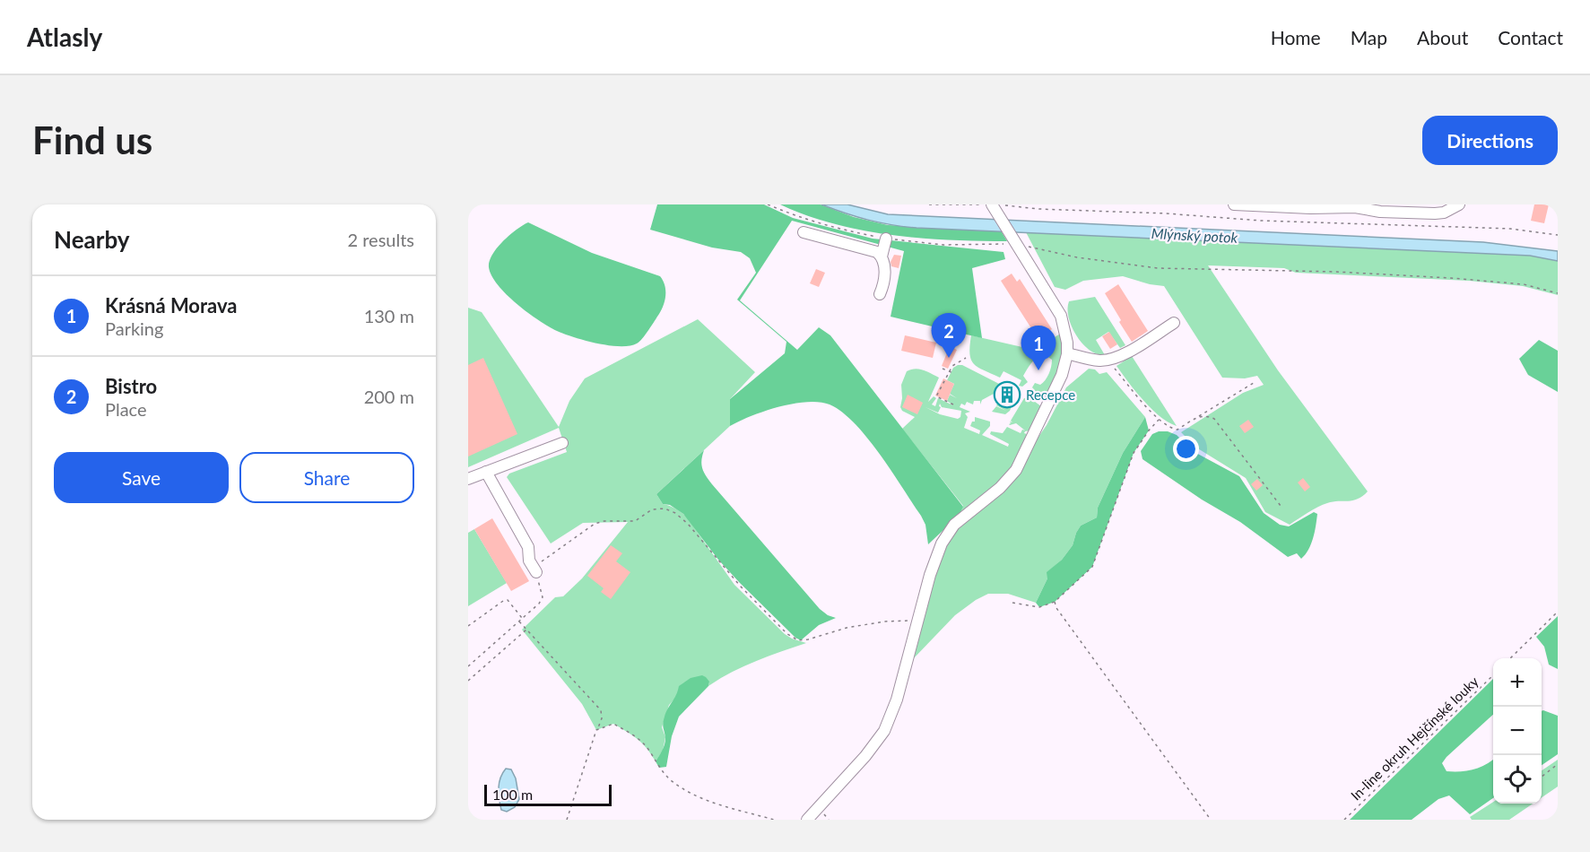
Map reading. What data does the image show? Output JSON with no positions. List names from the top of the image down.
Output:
{
  "streets": {
    "path": ["In-line okruh Hejčínské louky"]
  },
  "water": ["Mlýnský potok"],
  "places": {
    "building": ["Recepce"]
  },
  "scale_bar": "100 m",
  "page": {
    "header": "Atlasly",
    "nav": [
      "Home",
      "Map",
      "About",
      "Contact"
    ],
    "buttons": [
      "Directions",
      ["Save", "Share"]
    ],
    "title": "Find us",
    "heading": ["Nearby", "2 results"],
    "list": [
      {
        "mark": "1",
        "name": "Krásná Morava",
        "note": "Parking",
        "value": "130 m"
      },
      {
        "mark": "2",
        "name": "Bistro",
        "note": "Place",
        "value": "200 m"
      }
    ],
    "pins": ["2", "1"],
    "map_buttons": ["+", "−"],
    "scale": "100 m"
  }
}
